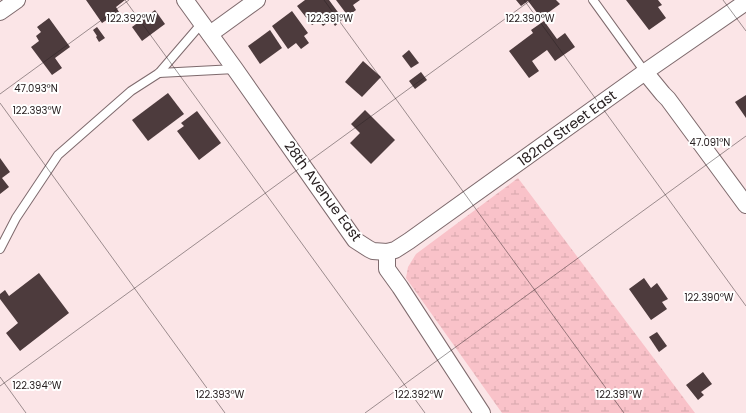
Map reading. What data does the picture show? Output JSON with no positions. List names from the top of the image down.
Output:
{
  "streets": {
    "street": ["182nd Street East", "28th Avenue East"]
  },
  "crossings": [
    ["182nd Street East", "28th Avenue East"]
  ],
  "coordinates": [
    "122.392°W",
    "122.391°W",
    "122.390°W",
    "47.093°N",
    "122.393°W",
    "47.091°N",
    "122.394°W"
  ]
}
